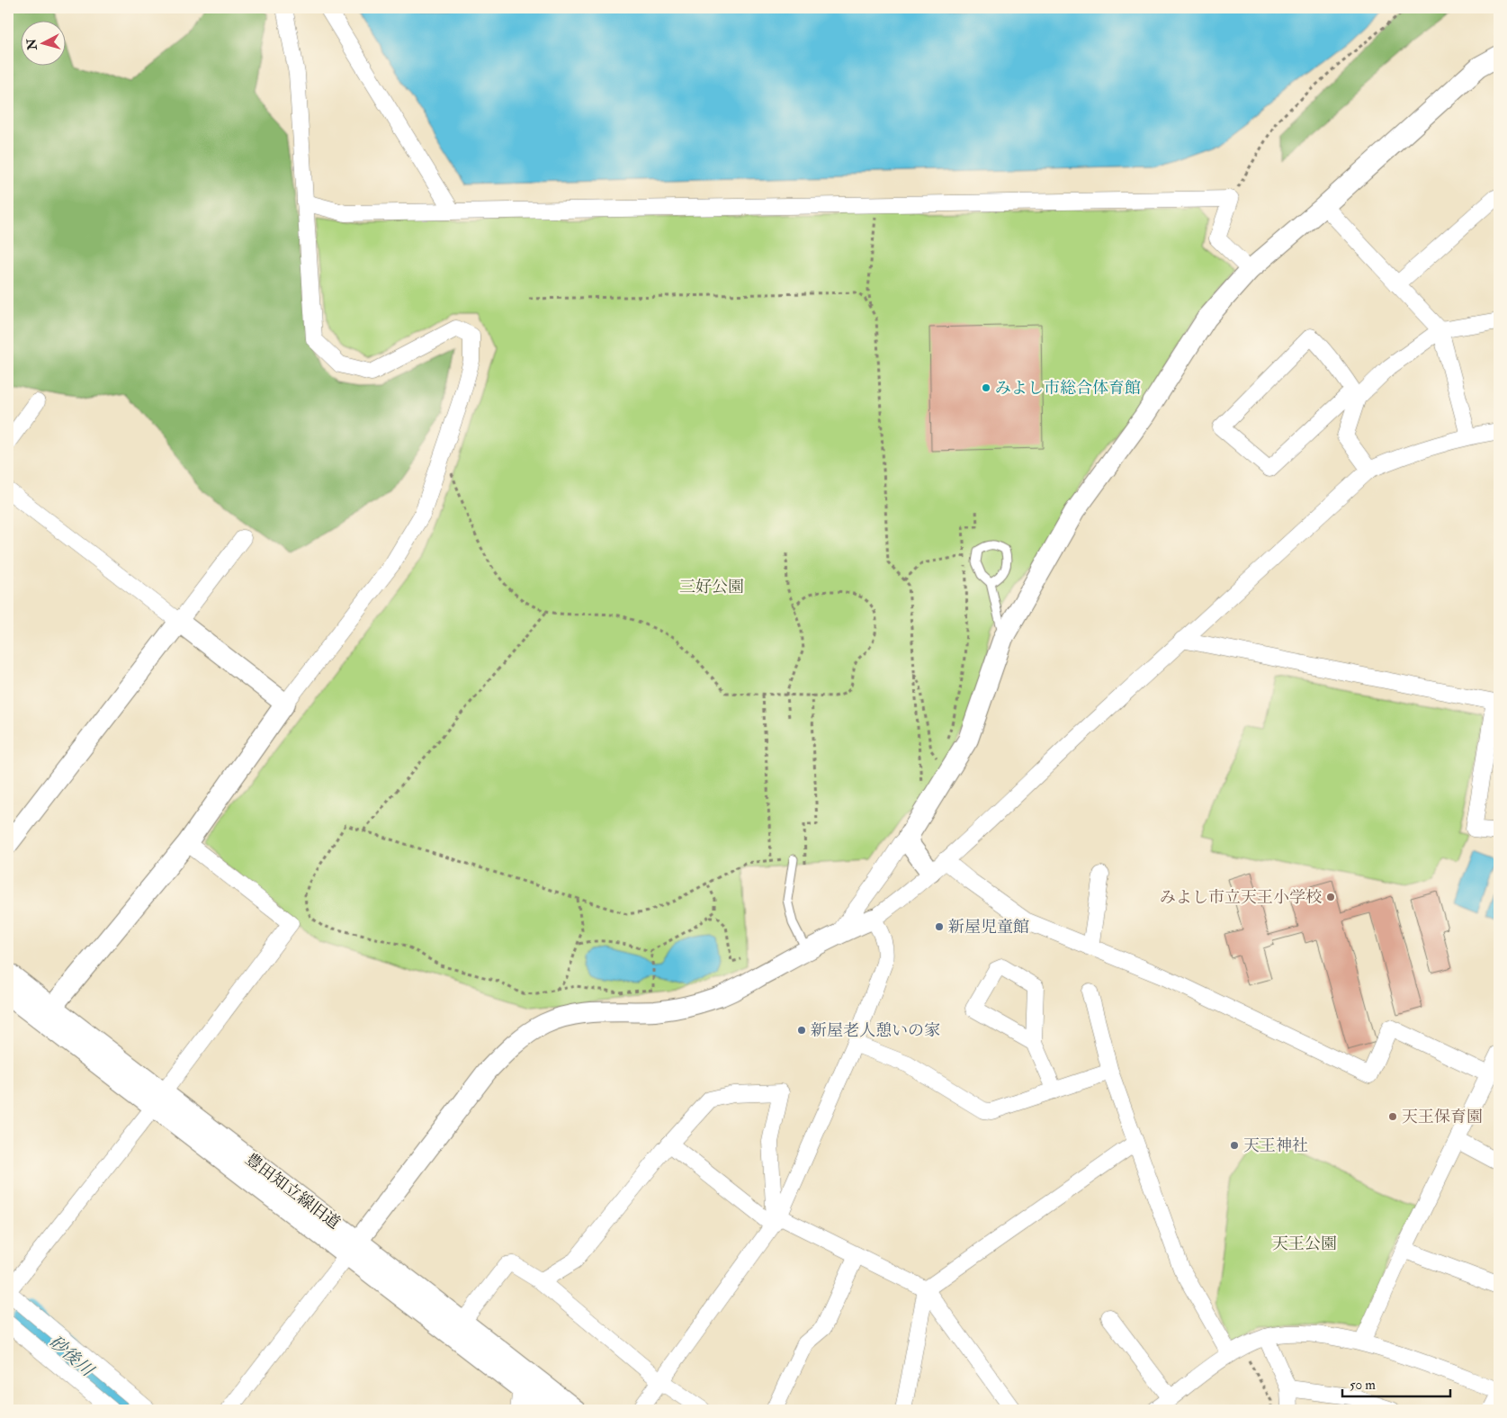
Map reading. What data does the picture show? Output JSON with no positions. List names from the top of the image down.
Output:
{
  "streets": {
    "street": ["豊田知立線旧道"]
  },
  "water": ["砂後川"],
  "parks": ["三好公園", "天王公園"],
  "places": [
    "みよし市総合体育館",
    "みよし市立天王小学校",
    "新屋児童館",
    "新屋老人憩いの家",
    "天王保育園",
    "天王神社"
  ],
  "scale_bar": "50 m",
  "north": "left"
}
